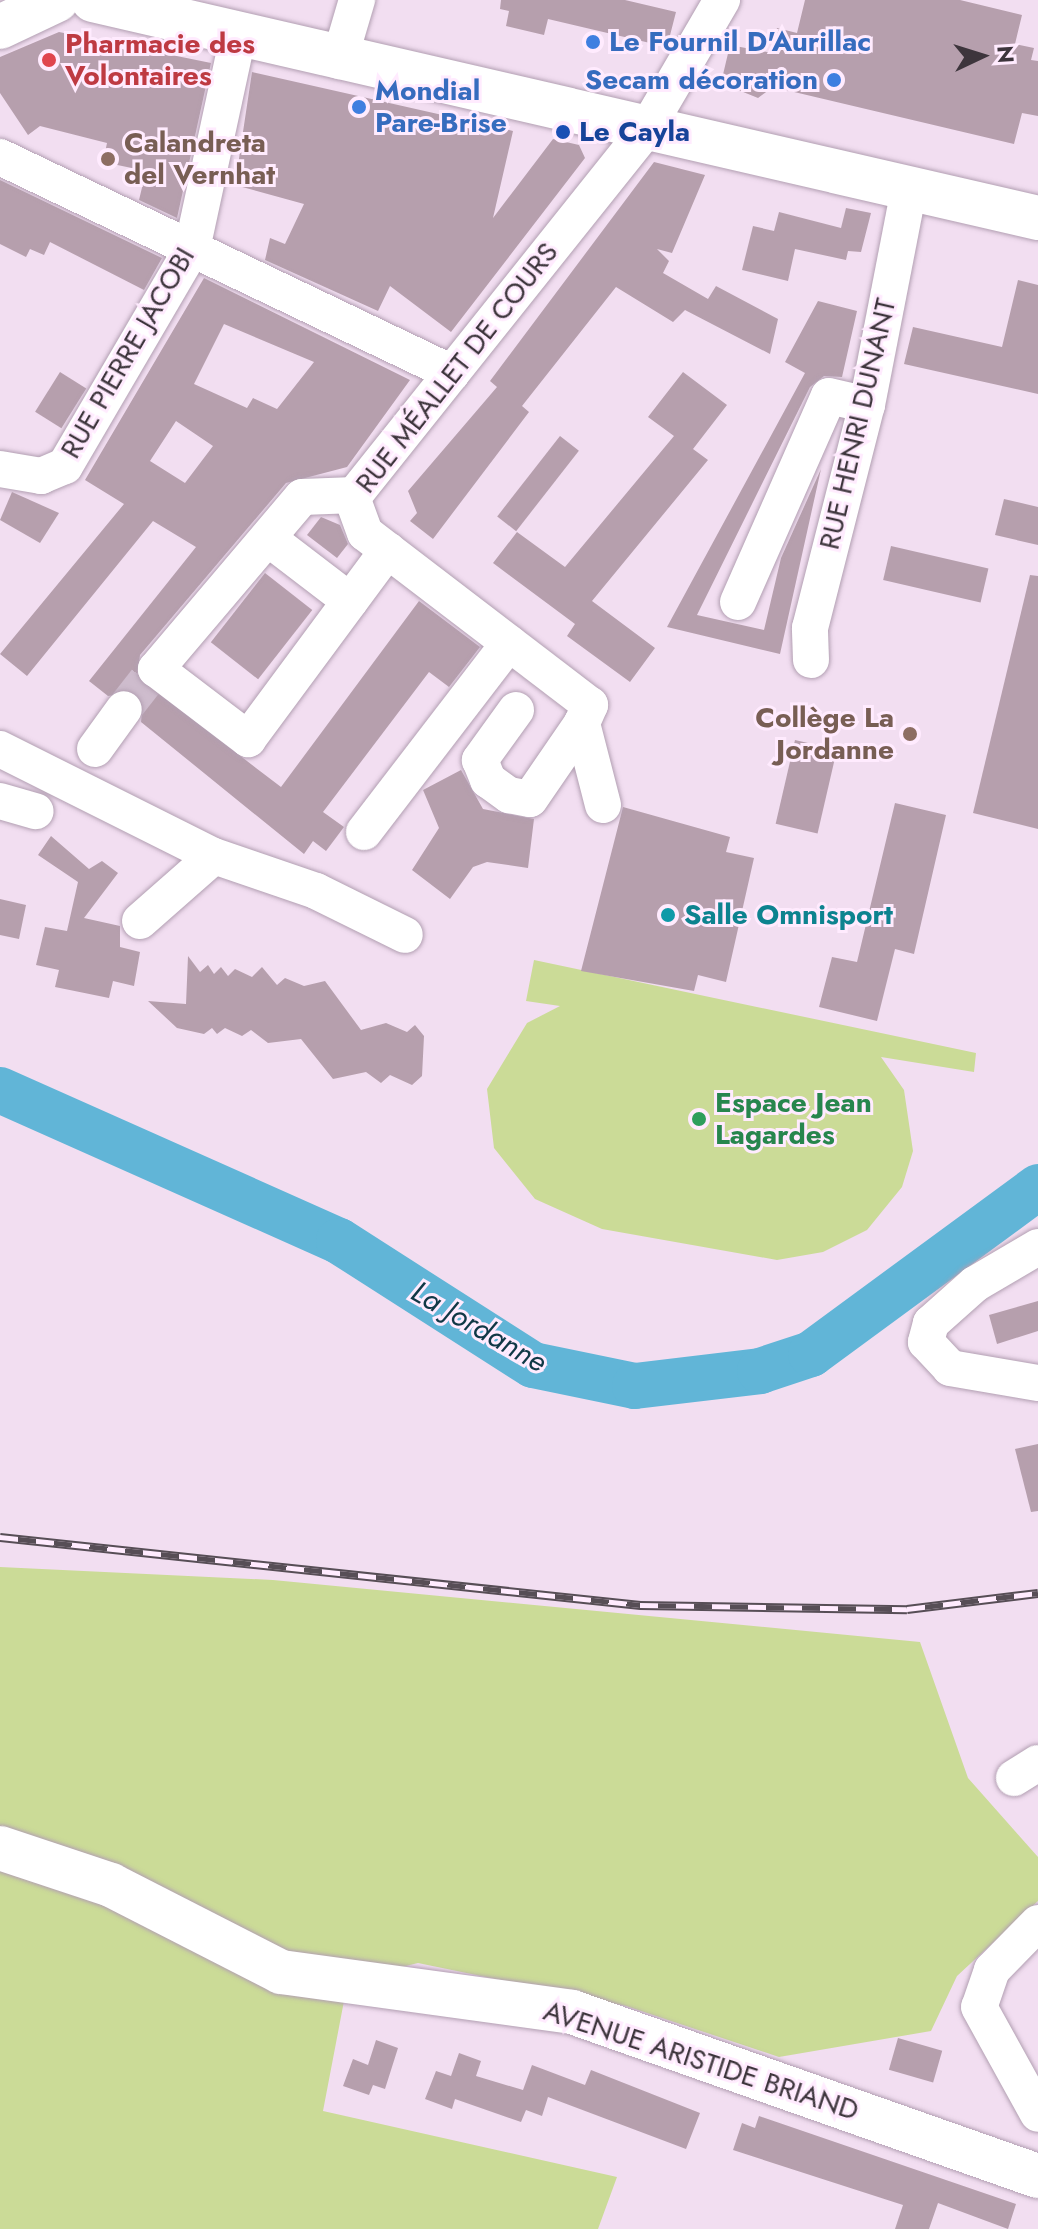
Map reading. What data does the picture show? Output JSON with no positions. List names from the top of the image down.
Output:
{
  "streets": {
    "main road": ["AVENUE ARISTIDE BRIAND"],
    "street": ["RUE PIERRE JACOBI", "RUE MÉALLET DE COURS", "RUE HENRI DUNANT"]
  },
  "water": ["La Jordanne"],
  "places": [
    "Le Fournil D'Aurillac",
    "Pharmacie des Volontaires",
    "Secam décoration",
    "Mondial Pare-Brise",
    "Le Cayla",
    "Calandreta del Vernhat",
    "Collège La Jordanne",
    "Salle Omnisport",
    "Espace Jean Lagardes"
  ],
  "north": "right"
}
